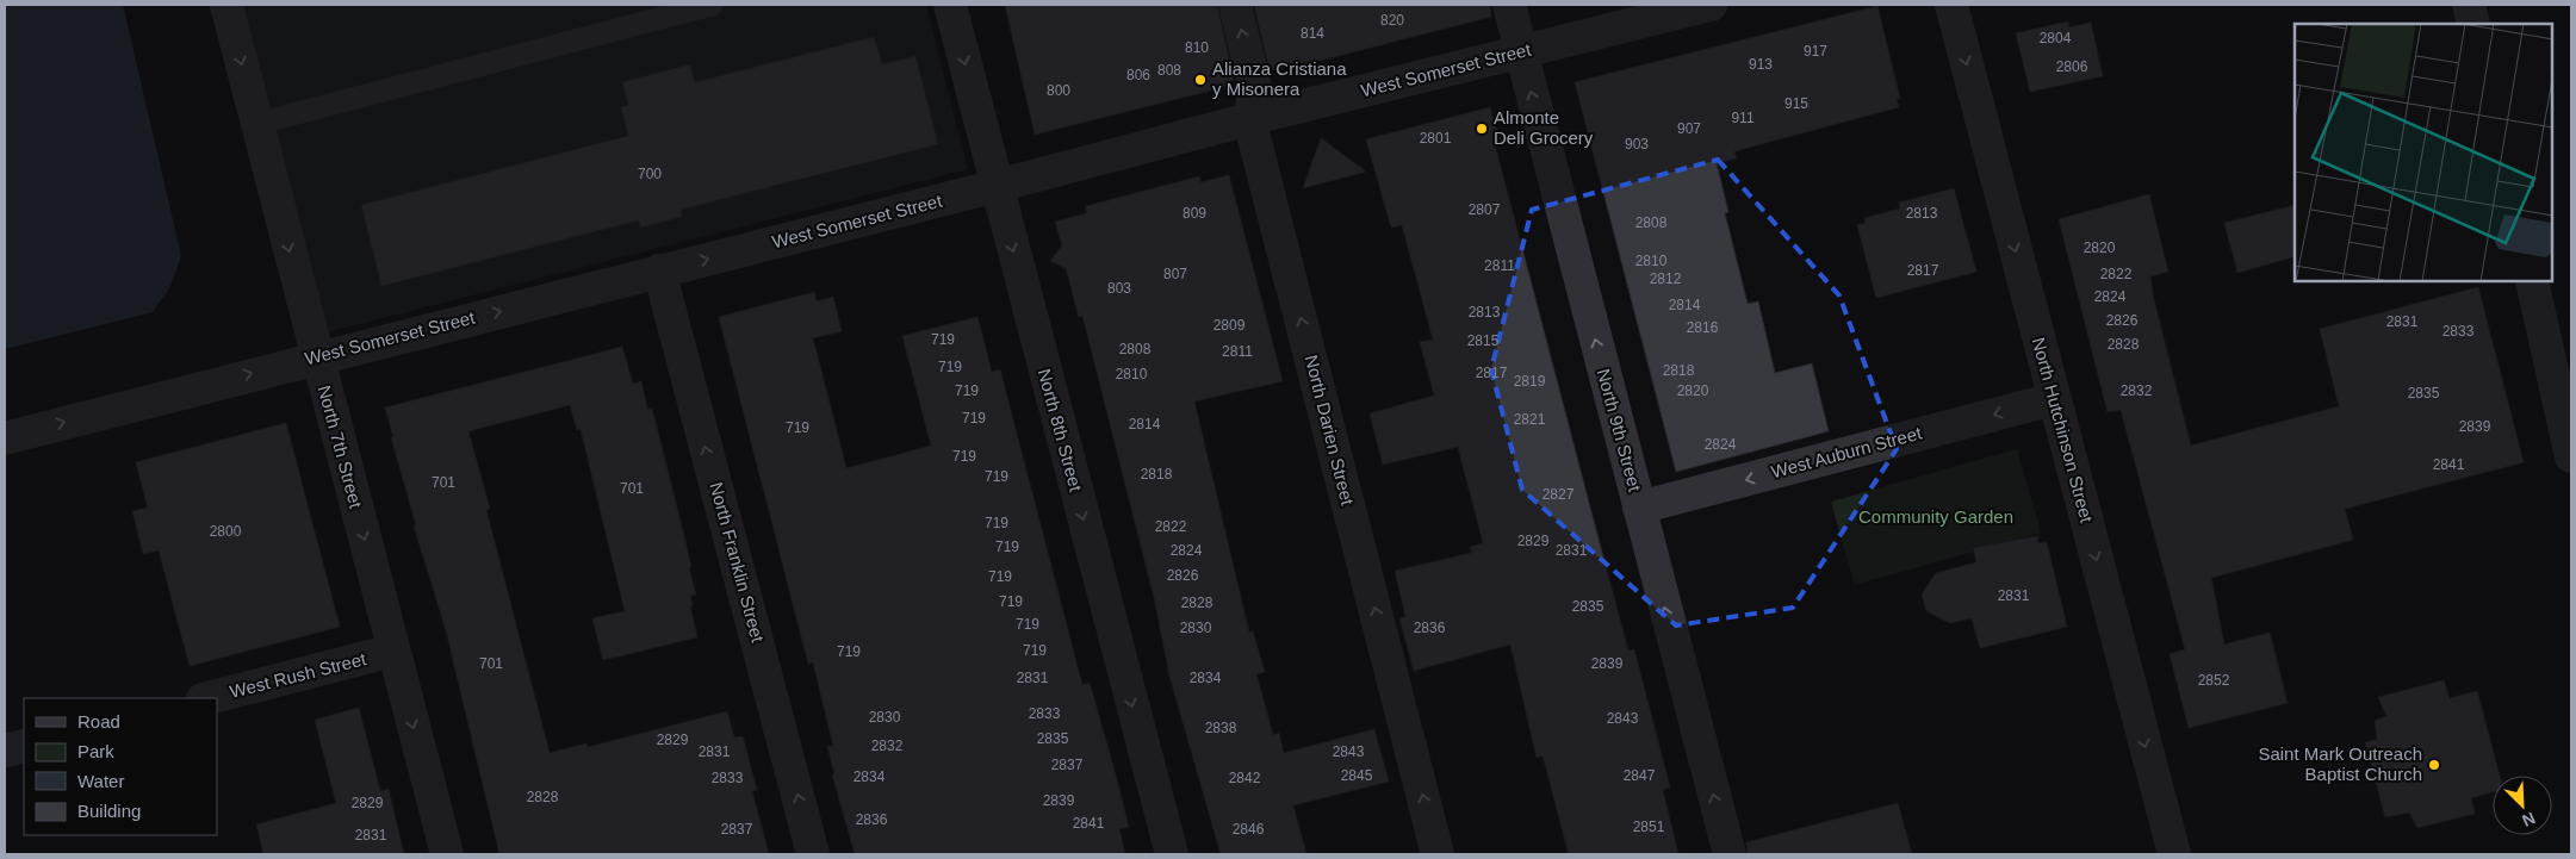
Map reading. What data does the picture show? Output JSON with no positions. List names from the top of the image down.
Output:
{
  "streets": {
    "street": [
      "West Somerset Street",
      "North 8th Street",
      "North Darien Street",
      "North 9th Street",
      "North Hutchinson Street",
      "North 7th Street",
      "West Auburn Street",
      "North Franklin Street",
      "West Rush Street"
    ]
  },
  "crossings": [
    ["West Somerset Street", "North 8th Street"],
    ["West Somerset Street", "North Darien Street"],
    ["West Somerset Street", "North 9th Street"],
    ["West Somerset Street", "North 7th Street"],
    ["West Somerset Street", "North Franklin Street"],
    ["North 9th Street", "West Auburn Street"],
    ["North Hutchinson Street", "West Auburn Street"],
    ["North 7th Street", "West Rush Street"]
  ],
  "one_way": [
    "West Somerset Street",
    "North 8th Street",
    "North Darien Street",
    "North 9th Street",
    "North Hutchinson Street",
    "North 7th Street",
    "West Auburn Street",
    "North Franklin Street"
  ],
  "parks": ["Community Garden"],
  "places": ["Alianza Cristiana y Misonera", "Almonte Deli Grocery", "Saint Mark Outreach Baptist Church"],
  "house_numbers": [
    "820",
    "814",
    "2804",
    "810",
    "917",
    "913",
    "2806",
    "808",
    "806",
    "800",
    "915",
    "911",
    "907",
    "2801",
    "903",
    "700",
    "2807",
    "809",
    "2813",
    "2808",
    "2820",
    "2810",
    "2811",
    "2817",
    "807",
    "2822",
    "2812",
    "803",
    "2824",
    "2814",
    "2813",
    "2826",
    "2831",
    "2809",
    "2816",
    "2833",
    "719",
    "2815",
    "2828",
    "2808",
    "2811",
    "719",
    "2818",
    "2817",
    "2810",
    "2819",
    "719",
    "2820",
    "2832",
    "2835",
    "719",
    "2821",
    "2814",
    "2839",
    "719",
    "2824",
    "719",
    "2841",
    "2818",
    "719",
    "701",
    "701",
    "2827",
    "719",
    "2822",
    "2800",
    "2829",
    "719",
    "2824",
    "2831",
    "2826",
    "719",
    "2831",
    "719",
    "2828",
    "2835",
    "719",
    "2830",
    "2836",
    "719",
    "719",
    "701",
    "2839",
    "2831",
    "2834",
    "2852",
    "2833",
    "2830",
    "2843",
    "2838",
    "2835",
    "2829",
    "2832",
    "2831",
    "2843",
    "2837",
    "2845",
    "2847",
    "2834",
    "2833",
    "2842",
    "2828",
    "2839",
    "2829",
    "2836",
    "2841",
    "2851",
    "2837",
    "2846",
    "2831"
  ],
  "legend": [
    "Road",
    "Park",
    "Water",
    "Building"
  ],
  "north": "bottom right"
}
